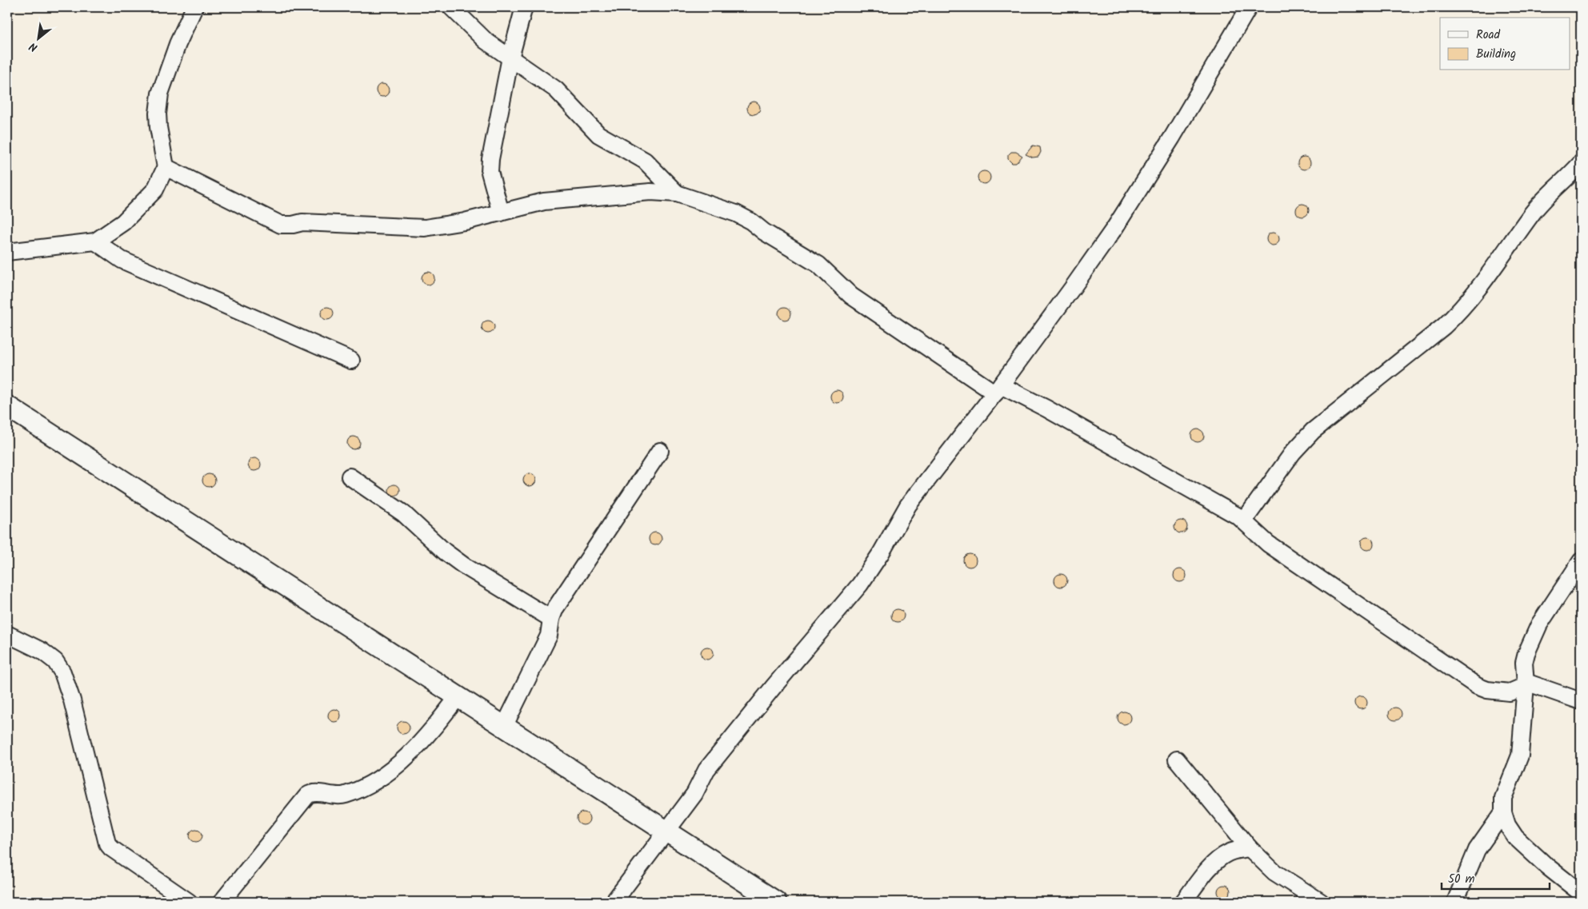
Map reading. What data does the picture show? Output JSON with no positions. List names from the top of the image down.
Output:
{
  "legend": ["Road", "Building"],
  "scale_bar": "50 m",
  "north": "bottom left"
}
